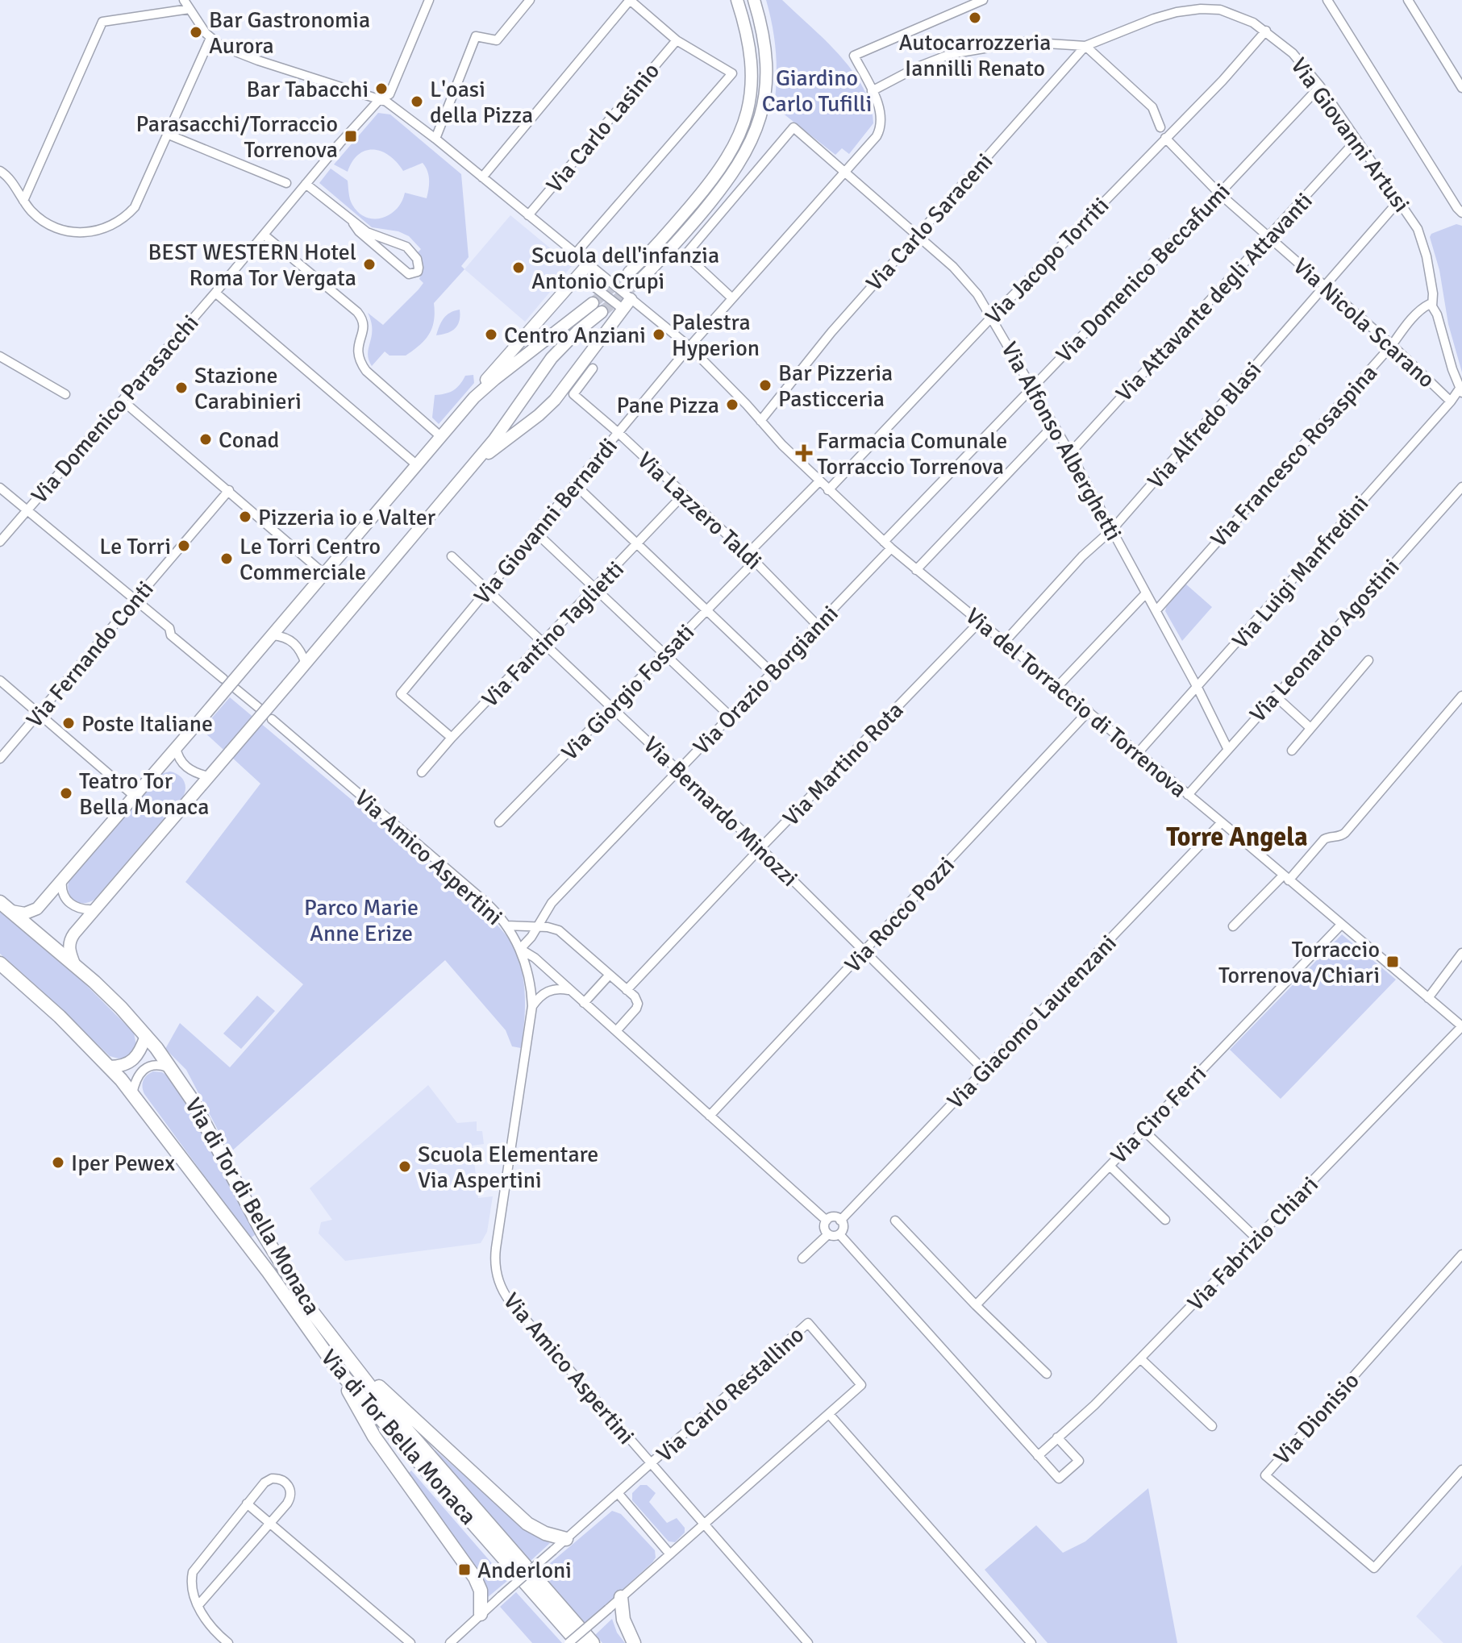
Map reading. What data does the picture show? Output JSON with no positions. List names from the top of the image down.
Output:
{
  "streets": {
    "main road": ["Via di Tor di Bella Monaca", "Via di Tor Bella Monaca"],
    "street": [
      "Via Carlo Lasinio",
      "Via Giovanni Artusi",
      "Via Carlo Saraceni",
      "Via Jacopo Torriti",
      "Via Domenico Beccafumi",
      "Via Attavante degli Attavanti",
      "Via Nicola Scarano",
      "Via Domenico Parasacchi",
      "Via Alfredo Blasi",
      "Via Alfonso Alberghetti",
      "Via Francesco Rosaspina",
      "Via Lazzero Taldi",
      "Via Giovanni Bernardi",
      "Via Luigi Manfredini",
      "Via Fantino Taglietti",
      "Via Leonardo Agostini",
      "Via Fernando Conti",
      "Via Orazio Borgianni",
      "Via Giorgio Fossati",
      "Via del Torraccio di Torrenova",
      "Via Martino Rota",
      "Via Bernardo Minozzi",
      "Via Amico Aspertini",
      "Via Rocco Pozzi",
      "Via Giacomo Laurenzani",
      "Via Ciro Ferri",
      "Via Fabrizio Chiari",
      "Via Carlo Restallino",
      "Via Dionisio"
    ]
  },
  "crossings": [
    ["Via Giovanni Artusi", "Via Carlo Saraceni"],
    ["Via Giovanni Artusi", "Via Jacopo Torriti"],
    ["Via Giovanni Artusi", "Via Domenico Beccafumi"],
    ["Via Giovanni Artusi", "Via Attavante degli Attavanti"],
    ["Via Giovanni Artusi", "Via Alfredo Blasi"],
    ["Via Giovanni Artusi", "Via Francesco Rosaspina"],
    ["Via Giovanni Artusi", "Via Giovanni Bernardi"],
    ["Via Giovanni Artusi", "Via Luigi Manfredini"],
    ["Via Carlo Saraceni", "Via Alfonso Alberghetti"],
    ["Via Carlo Saraceni", "Via del Torraccio di Torrenova"],
    ["Via Jacopo Torriti", "Via Nicola Scarano"],
    ["Via Jacopo Torriti", "Via Alfonso Alberghetti"],
    ["Via Jacopo Torriti", "Via del Torraccio di Torrenova"],
    ["Via Domenico Beccafumi", "Via Nicola Scarano"],
    ["Via Domenico Beccafumi", "Via Alfonso Alberghetti"],
    ["Via Domenico Beccafumi", "Via Orazio Borgianni"],
    ["Via Domenico Beccafumi", "Via del Torraccio di Torrenova"],
    ["Via Attavante degli Attavanti", "Via Nicola Scarano"],
    ["Via Attavante degli Attavanti", "Via Alfonso Alberghetti"],
    ["Via Nicola Scarano", "Via Alfredo Blasi"],
    ["Via Nicola Scarano", "Via Francesco Rosaspina"],
    ["Via Nicola Scarano", "Via Luigi Manfredini"],
    ["Via Alfredo Blasi", "Via Alfonso Alberghetti"],
    ["Via Alfredo Blasi", "Via del Torraccio di Torrenova"],
    ["Via Alfonso Alberghetti", "Via Francesco Rosaspina"],
    ["Via Alfonso Alberghetti", "Via Giovanni Bernardi"],
    ["Via Alfonso Alberghetti", "Via Luigi Manfredini"],
    ["Via Alfonso Alberghetti", "Via Leonardo Agostini"],
    ["Via Lazzero Taldi", "Via Giovanni Bernardi"],
    ["Via Lazzero Taldi", "Via Fantino Taglietti"],
    ["Via Lazzero Taldi", "Via Orazio Borgianni"],
    ["Via Lazzero Taldi", "Via Giorgio Fossati"],
    ["Via Giovanni Bernardi", "Via Fantino Taglietti"],
    ["Via Giovanni Bernardi", "Via del Torraccio di Torrenova"],
    ["Via Giovanni Bernardi", "Via Bernardo Minozzi"],
    ["Via Luigi Manfredini", "Via del Torraccio di Torrenova"],
    ["Via Fantino Taglietti", "Via Bernardo Minozzi"],
    ["Via Leonardo Agostini", "Via del Torraccio di Torrenova"],
    ["Via Orazio Borgianni", "Via del Torraccio di Torrenova"],
    ["Via Orazio Borgianni", "Via Bernardo Minozzi"],
    ["Via Orazio Borgianni", "Via Amico Aspertini"],
    ["Via Giorgio Fossati", "Via Bernardo Minozzi"],
    ["Via del Torraccio di Torrenova", "Via Martino Rota"],
    ["Via del Torraccio di Torrenova", "Via Rocco Pozzi"],
    ["Via del Torraccio di Torrenova", "Via Giacomo Laurenzani"],
    ["Via del Torraccio di Torrenova", "Via Ciro Ferri"],
    ["Via del Torraccio di Torrenova", "Via Fabrizio Chiari"],
    ["Via Martino Rota", "Via Bernardo Minozzi"],
    ["Via Bernardo Minozzi", "Via Rocco Pozzi"],
    ["Via Bernardo Minozzi", "Via Giacomo Laurenzani"],
    ["Via Amico Aspertini", "Via Carlo Restallino"]
  ],
  "districts": ["Torre Angela"],
  "parks": ["Giardino Carlo Tufilli", "Parco Marie Anne Erize"],
  "places": {
    "other": [
      "Autocarrozzeria Iannilli Renato",
      "Bar Gastronomia Aurora",
      "Bar Tabacchi",
      "L'oasi della Pizza",
      "BEST WESTERN Hotel Roma Tor Vergata",
      "Scuola dell'infanzia Antonio Crupi",
      "Centro Anziani",
      "Palestra Hyperion",
      "Bar Pizzeria Pasticceria",
      "Stazione Carabinieri",
      "Pane Pizza",
      "Conad",
      "Pizzeria io e Valter",
      "Le Torri",
      "Le Torri Centro Commerciale",
      "Poste Italiane",
      "Teatro Tor Bella Monaca",
      "Iper Pewex",
      "Scuola Elementare Via Aspertini"
    ],
    "transit": ["Parasacchi/Torraccio Torrenova", "Torraccio Torrenova/Chiari", "Anderloni"],
    "health": ["Farmacia Comunale Torraccio Torrenova"]
  }
}
